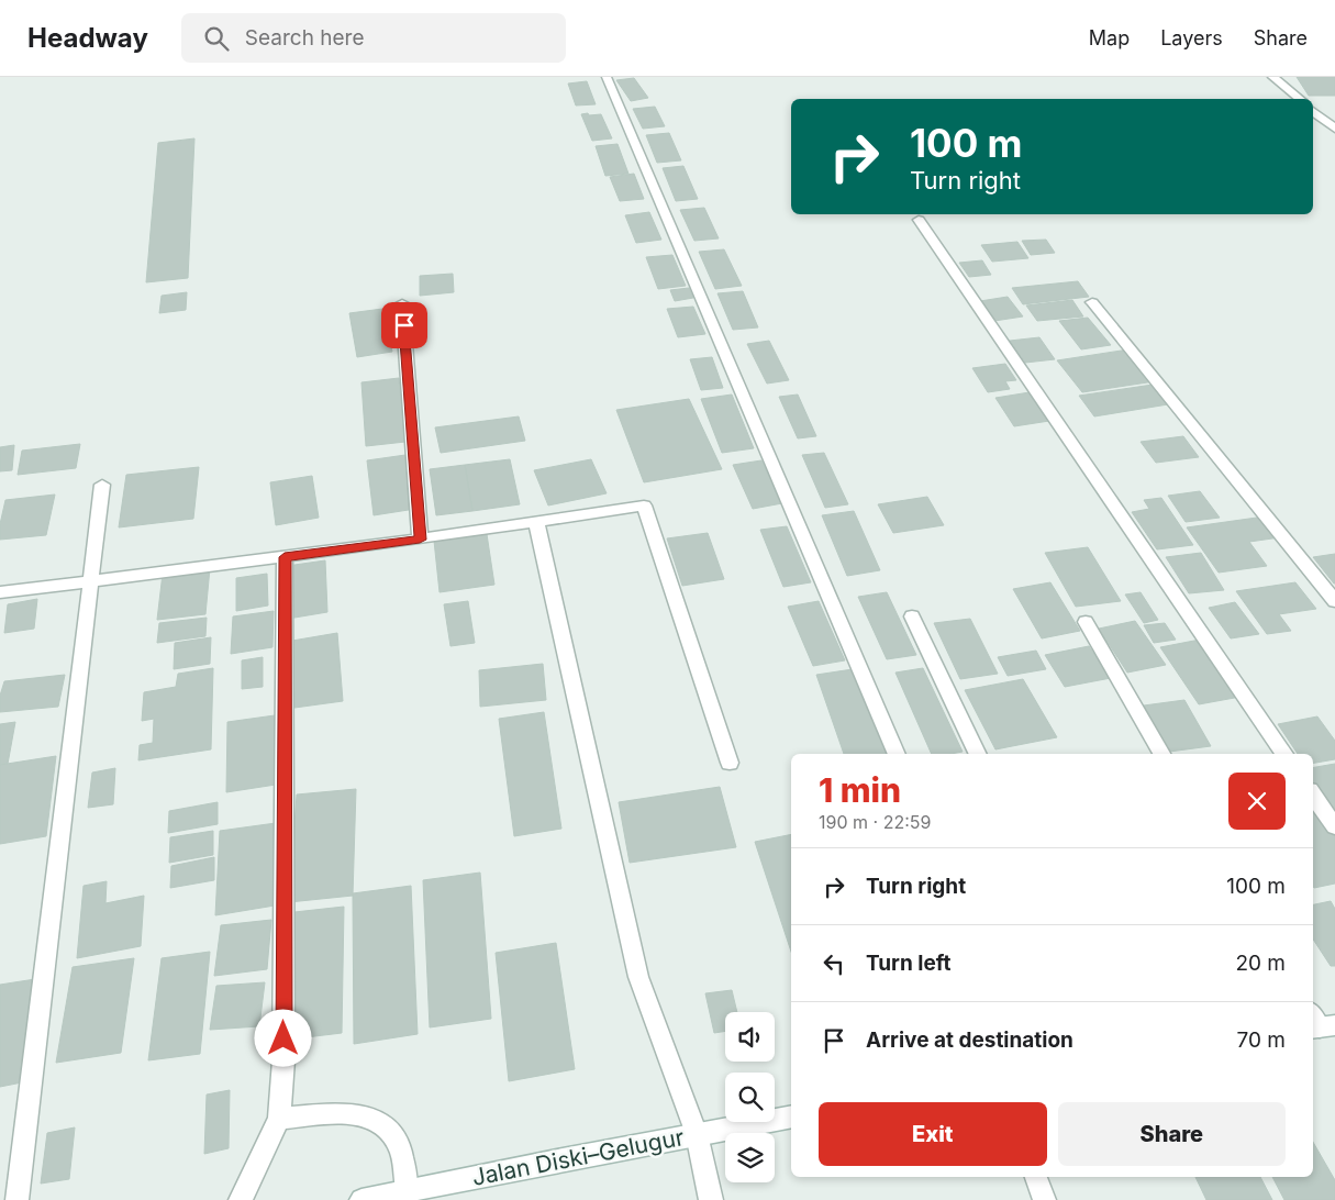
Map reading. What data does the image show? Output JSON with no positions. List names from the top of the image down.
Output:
{
  "streets": {
    "street": ["Jalan Diski–Gelugur"]
  },
  "page": {
    "header": "Headway",
    "search": "Search here",
    "nav": ["Map", "Layers", "Share"],
    "turn": ["100 m", "Turn right"],
    "heading": ["1 min", "190 m · 22:59"],
    "list": [
      {
        "name": "Turn right",
        "value": "100 m"
      },
      {
        "name": "Turn left",
        "value": "20 m"
      },
      {
        "name": "Arrive at destination",
        "value": "70 m"
      }
    ],
    "buttons": ["Exit", "Share"]
  }
}
